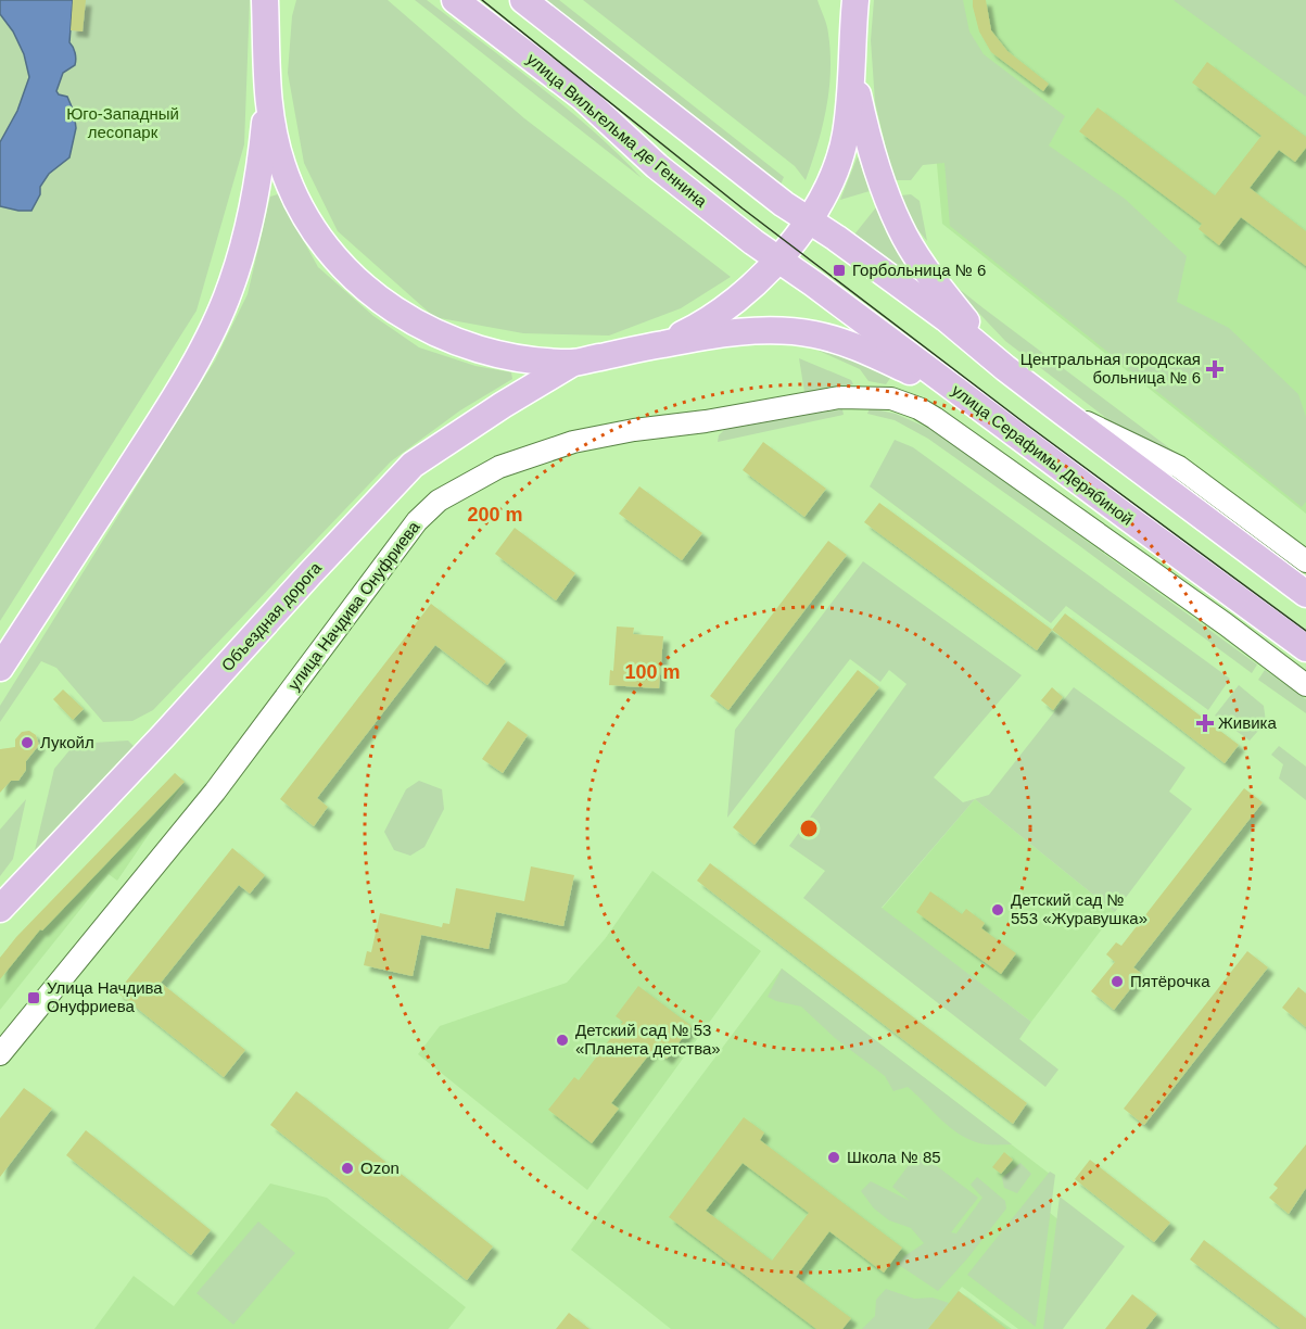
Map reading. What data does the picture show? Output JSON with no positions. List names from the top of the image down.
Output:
{
  "streets": {
    "main road": ["улица Вильгельма де Геннина", "улица Серафимы Дерябиной", "Объездная дорога"],
    "street": ["улица Начдива Онуфриева"]
  },
  "crossings": [
    ["улица Вильгельма де Геннина", "улица Серафимы Дерябиной"],
    ["улица Серафимы Дерябиной", "улица Начдива Онуфриева"]
  ],
  "parks": ["Юго-Западный лесопарк"],
  "places": {
    "transit": ["Горбольница № 6", "Улица Начдива Онуфриева"],
    "health": ["Центральная городская больница № 6", "Живика"],
    "other": [
      "Лукойл",
      "Детский сад № 553 «Журавушка»",
      "Пятёрочка",
      "Детский сад № 53 «Планета детства»",
      "Школа № 85",
      "Ozon"
    ]
  },
  "rings": ["200 m", "100 m"]
}
